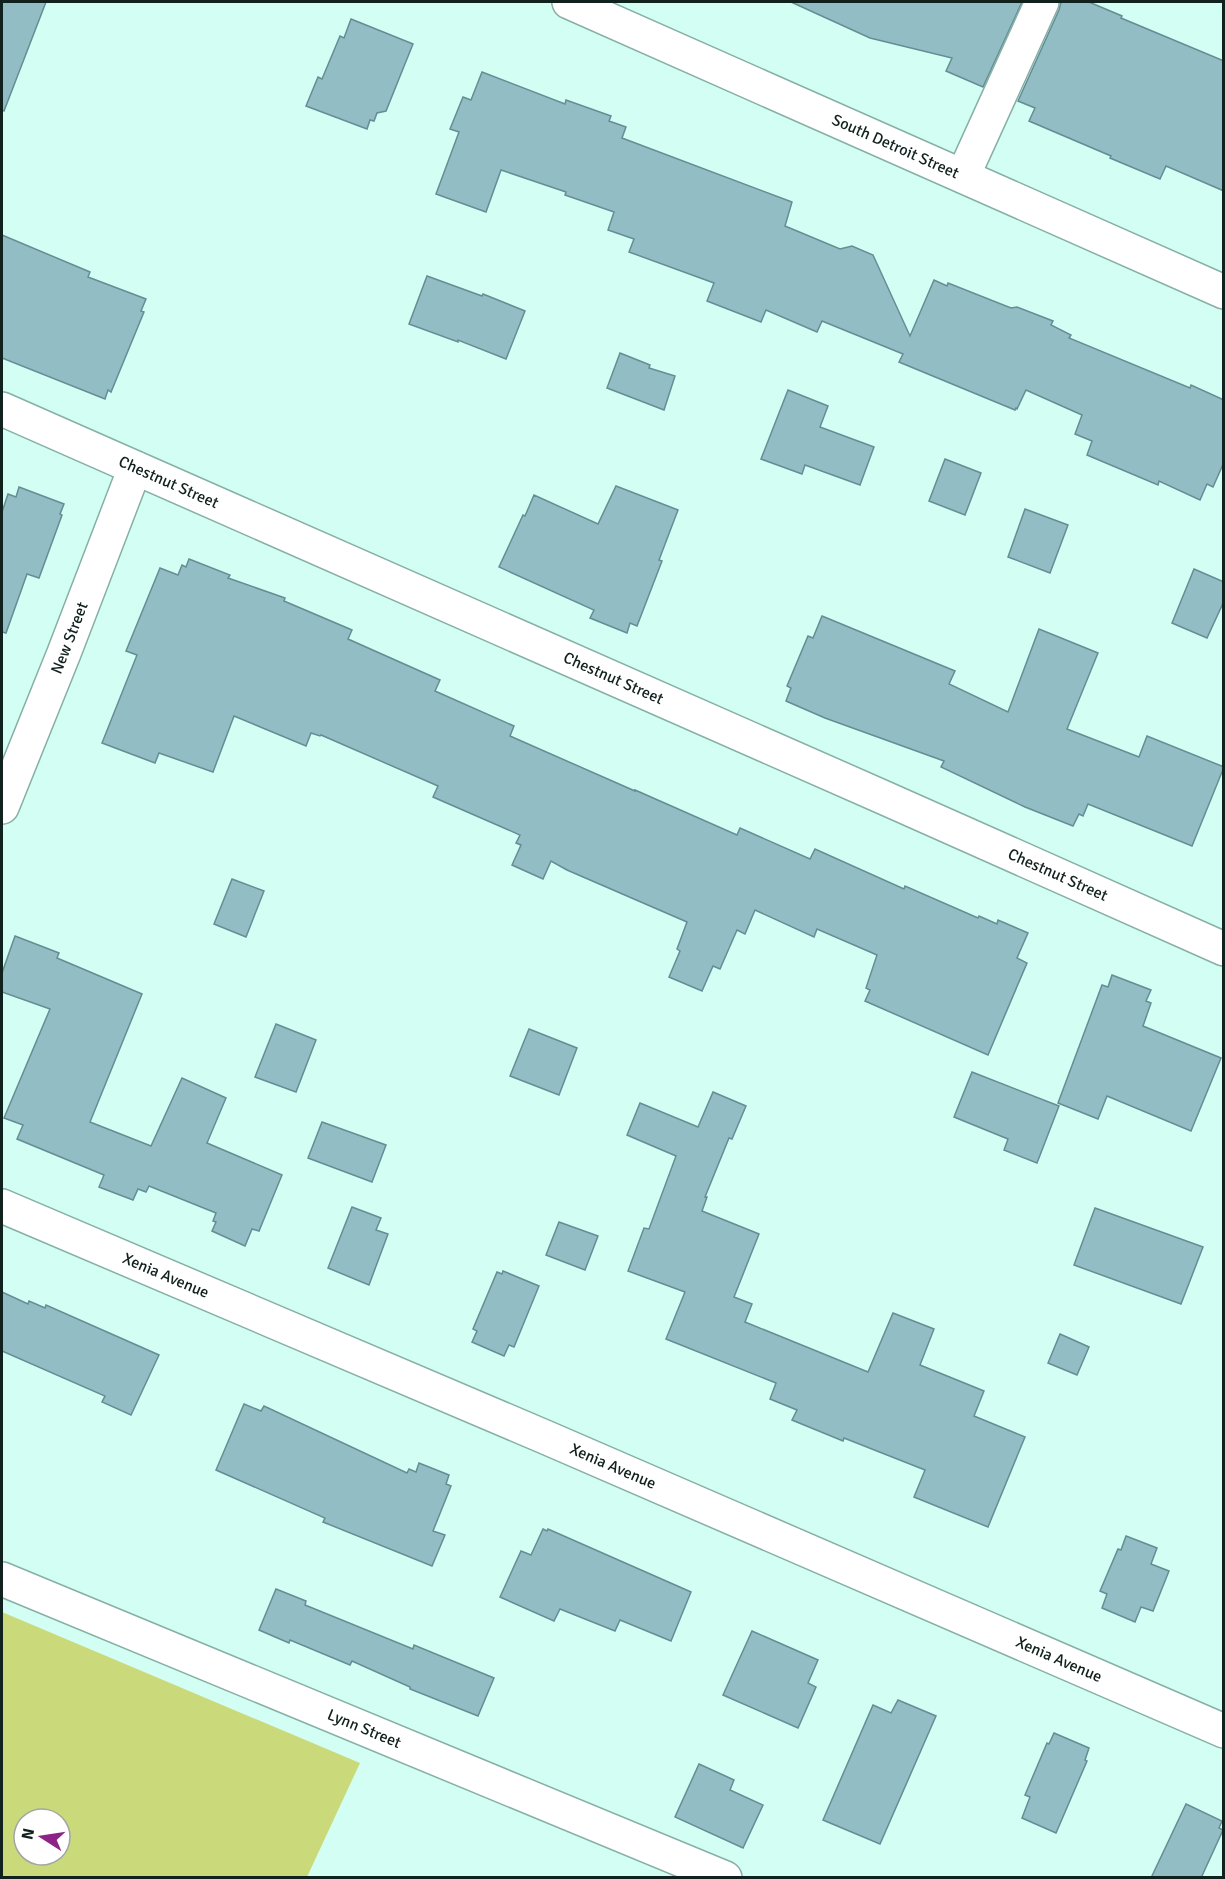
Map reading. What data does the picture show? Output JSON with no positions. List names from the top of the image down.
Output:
{
  "streets": {
    "street": [
      "South Detroit Street",
      "Chestnut Street",
      "New Street",
      "Xenia Avenue",
      "Lynn Street"
    ]
  },
  "crossings": [
    ["Chestnut Street", "New Street"]
  ],
  "north": "left"
}
